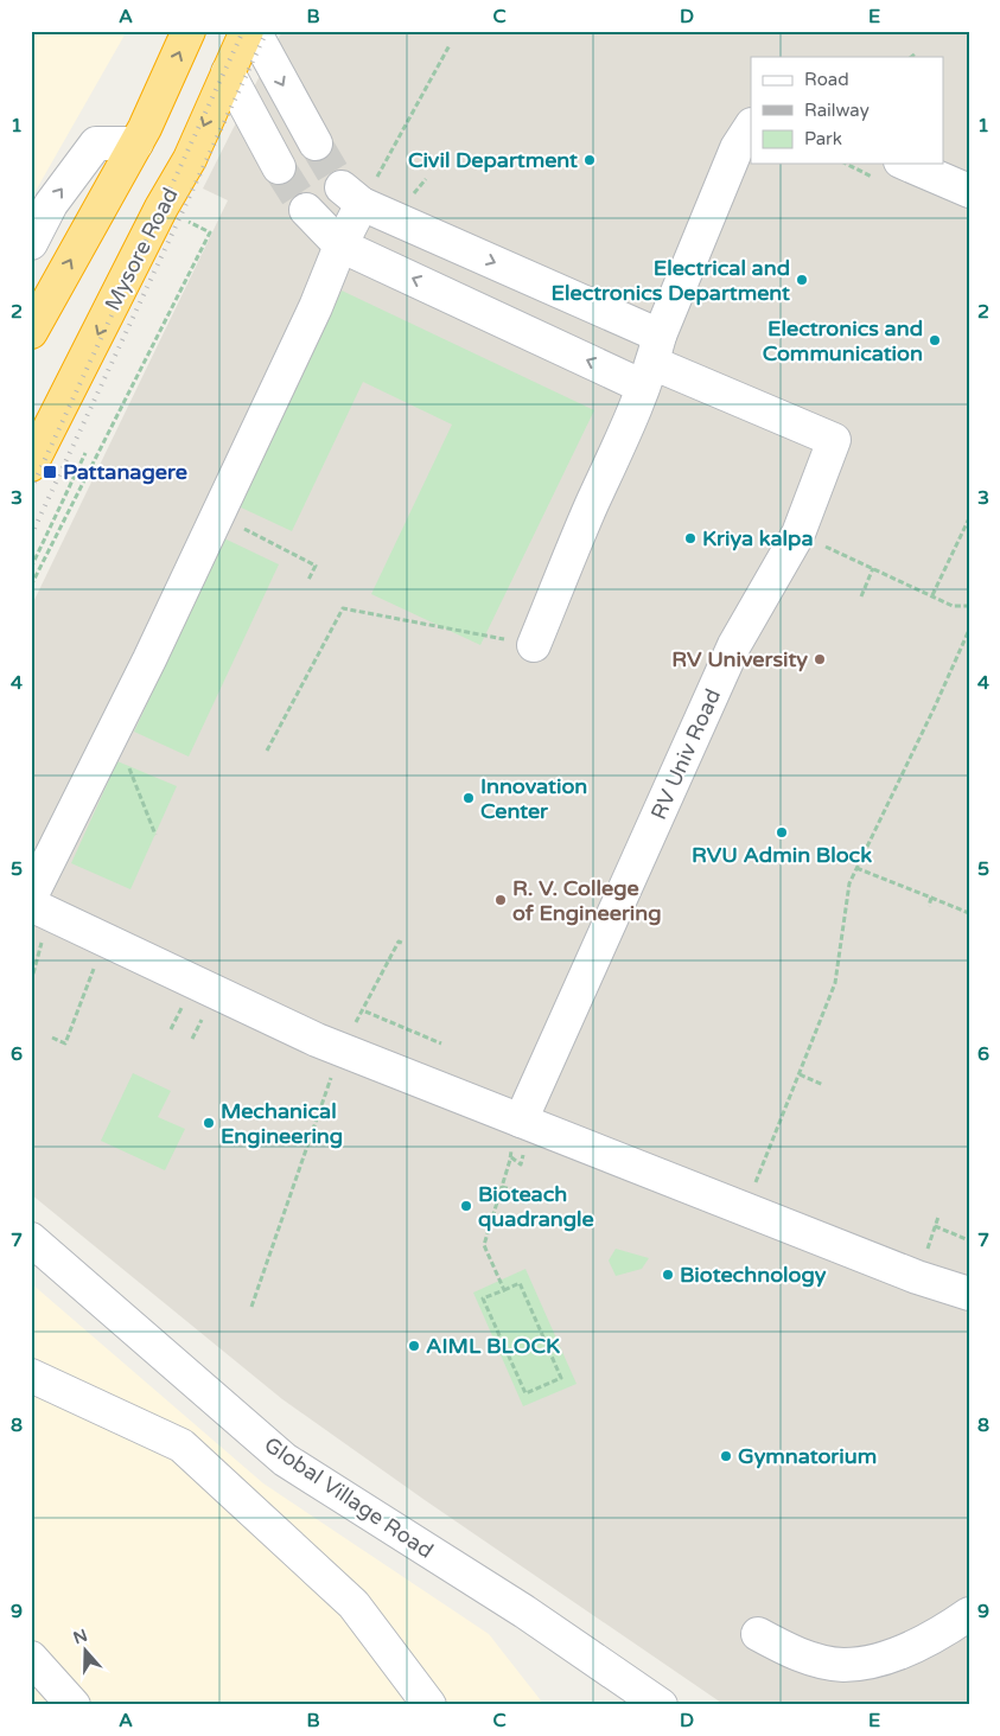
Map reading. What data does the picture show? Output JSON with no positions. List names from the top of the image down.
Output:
{
  "streets": {
    "highway": ["Mysore Road"],
    "street": ["RV Univ Road", "Global Village Road"]
  },
  "places": {
    "other": [
      "Civil Department",
      "Electrical and Electronics Department",
      "Electronics and Communication",
      "Kriya kalpa",
      "RV University",
      "Innovation Center",
      "RVU Admin Block",
      "R. V. College of Engineering",
      "Mechanical Engineering",
      "Bioteach quadrangle",
      "Biotechnology",
      "AIML BLOCK",
      "Gymnatorium"
    ],
    "transit": ["Pattanagere"]
  },
  "legend": ["Road", "Railway", "Park"],
  "north": "top",
  "grid": {
    "columns": [
      "A",
      "B",
      "C",
      "D",
      "E"
    ],
    "rows": [
      "1",
      "2",
      "3",
      "4",
      "5",
      "6",
      "7",
      "8",
      "9"
    ]
  }
}
